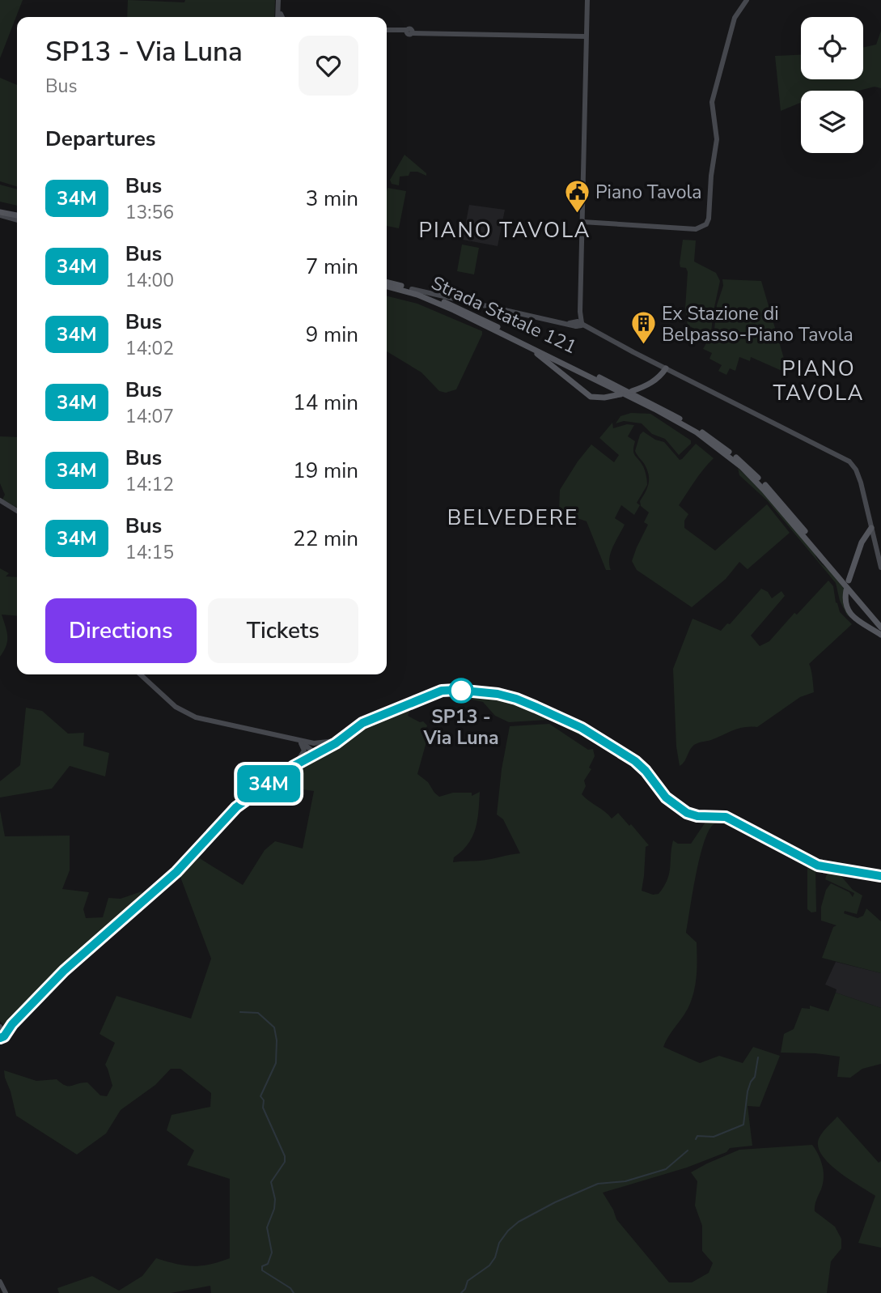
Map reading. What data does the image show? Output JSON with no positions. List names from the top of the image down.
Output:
{
  "streets": {
    "main road": ["Strada Statale 121"]
  },
  "districts": ["PIANO TAVOLA", "PIANO TAVOLA", "BELVEDERE"],
  "places": {
    "public building": ["Piano Tavola"],
    "building": ["Ex Stazione di Belpasso-Piano Tavola"],
    "other": ["SP13 - Via Luna"]
  },
  "lines": ["bus line 34M"],
  "page": {
    "on_map": "34M",
    "heading": [
      ["SP13 - Via Luna", "Bus"],
      "Departures"
    ],
    "list": [
      {
        "mark": "34M",
        "name": "Bus",
        "note": "13:56",
        "value": "3 min"
      },
      {
        "mark": "34M",
        "name": "Bus",
        "note": "14:00",
        "value": "7 min"
      },
      {
        "mark": "34M",
        "name": "Bus",
        "note": "14:02",
        "value": "9 min"
      },
      {
        "mark": "34M",
        "name": "Bus",
        "note": "14:07",
        "value": "14 min"
      },
      {
        "mark": "34M",
        "name": "Bus",
        "note": "14:12",
        "value": "19 min"
      },
      {
        "mark": "34M",
        "name": "Bus",
        "note": "14:15",
        "value": "22 min"
      }
    ],
    "buttons": ["Directions", "Tickets"]
  }
}
